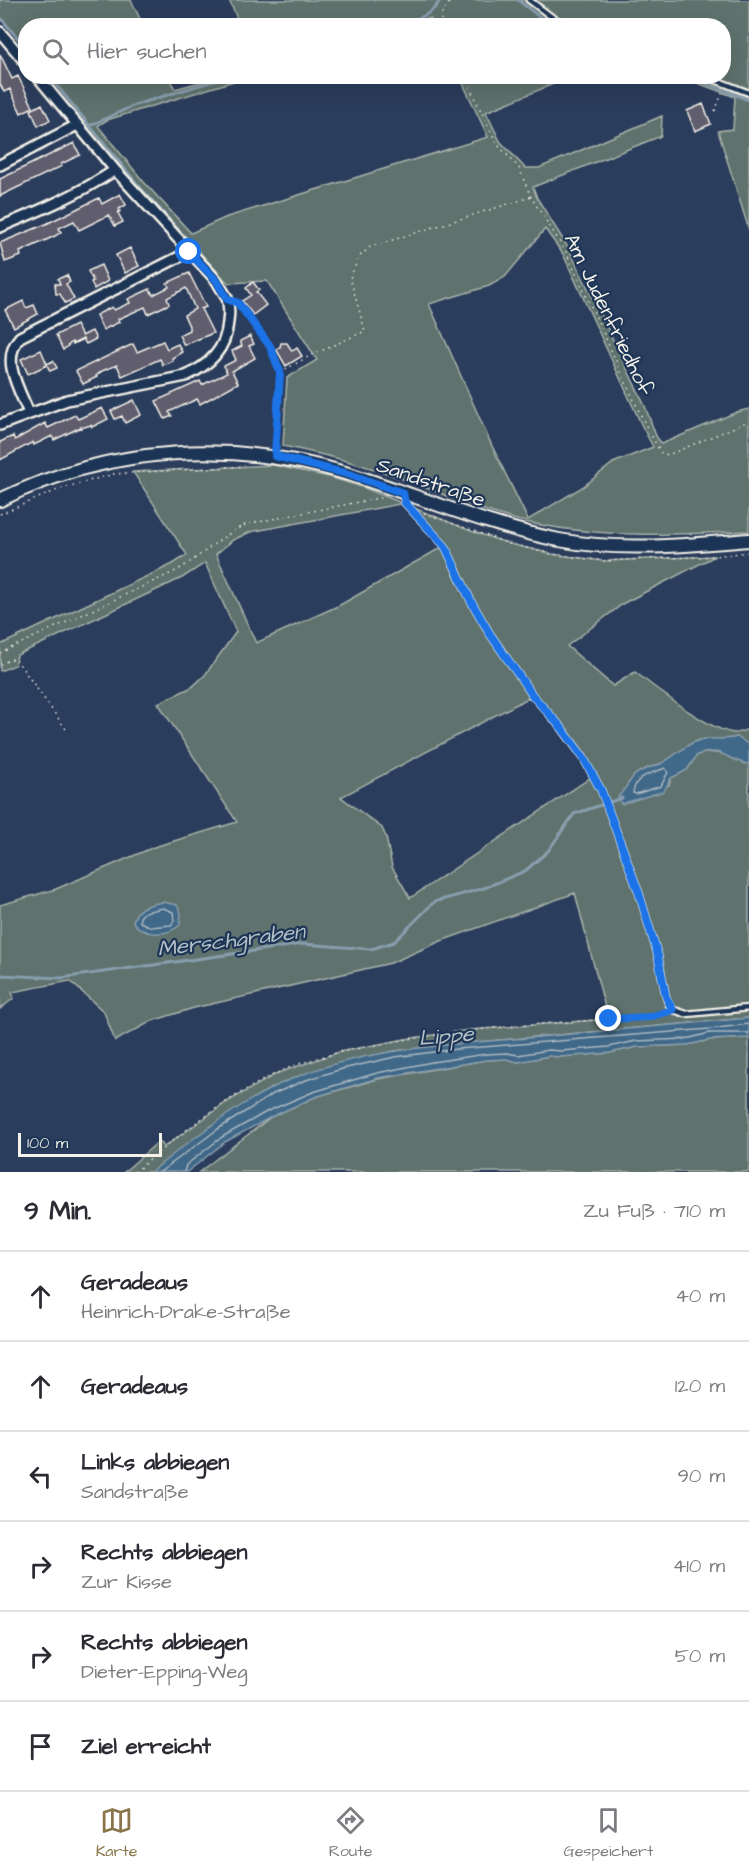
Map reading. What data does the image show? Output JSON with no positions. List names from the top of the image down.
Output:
{
  "streets": {
    "main road": ["Sandstraße"],
    "path": ["Am Judenfriedhof"]
  },
  "water": ["Merschgraben", "Lippe"],
  "scale_bar": "100 m",
  "page": {
    "search": "Hier suchen",
    "scale": "100 m",
    "heading": ["9 Min.", "Zu Fuß · 710 m"],
    "list": [
      ["Geradeaus", "Heinrich-Drake-Straße", "40 m"],
      ["Geradeaus", "120 m"],
      ["Links abbiegen", "Sandstraße", "90 m"],
      ["Rechts abbiegen", "Zur Kisse", "410 m"],
      ["Rechts abbiegen", "Dieter-Epping-Weg", "50 m"],
      "Ziel erreicht"
    ],
    "nav": ["Karte", "Route", "Gespeichert"]
  }
}
